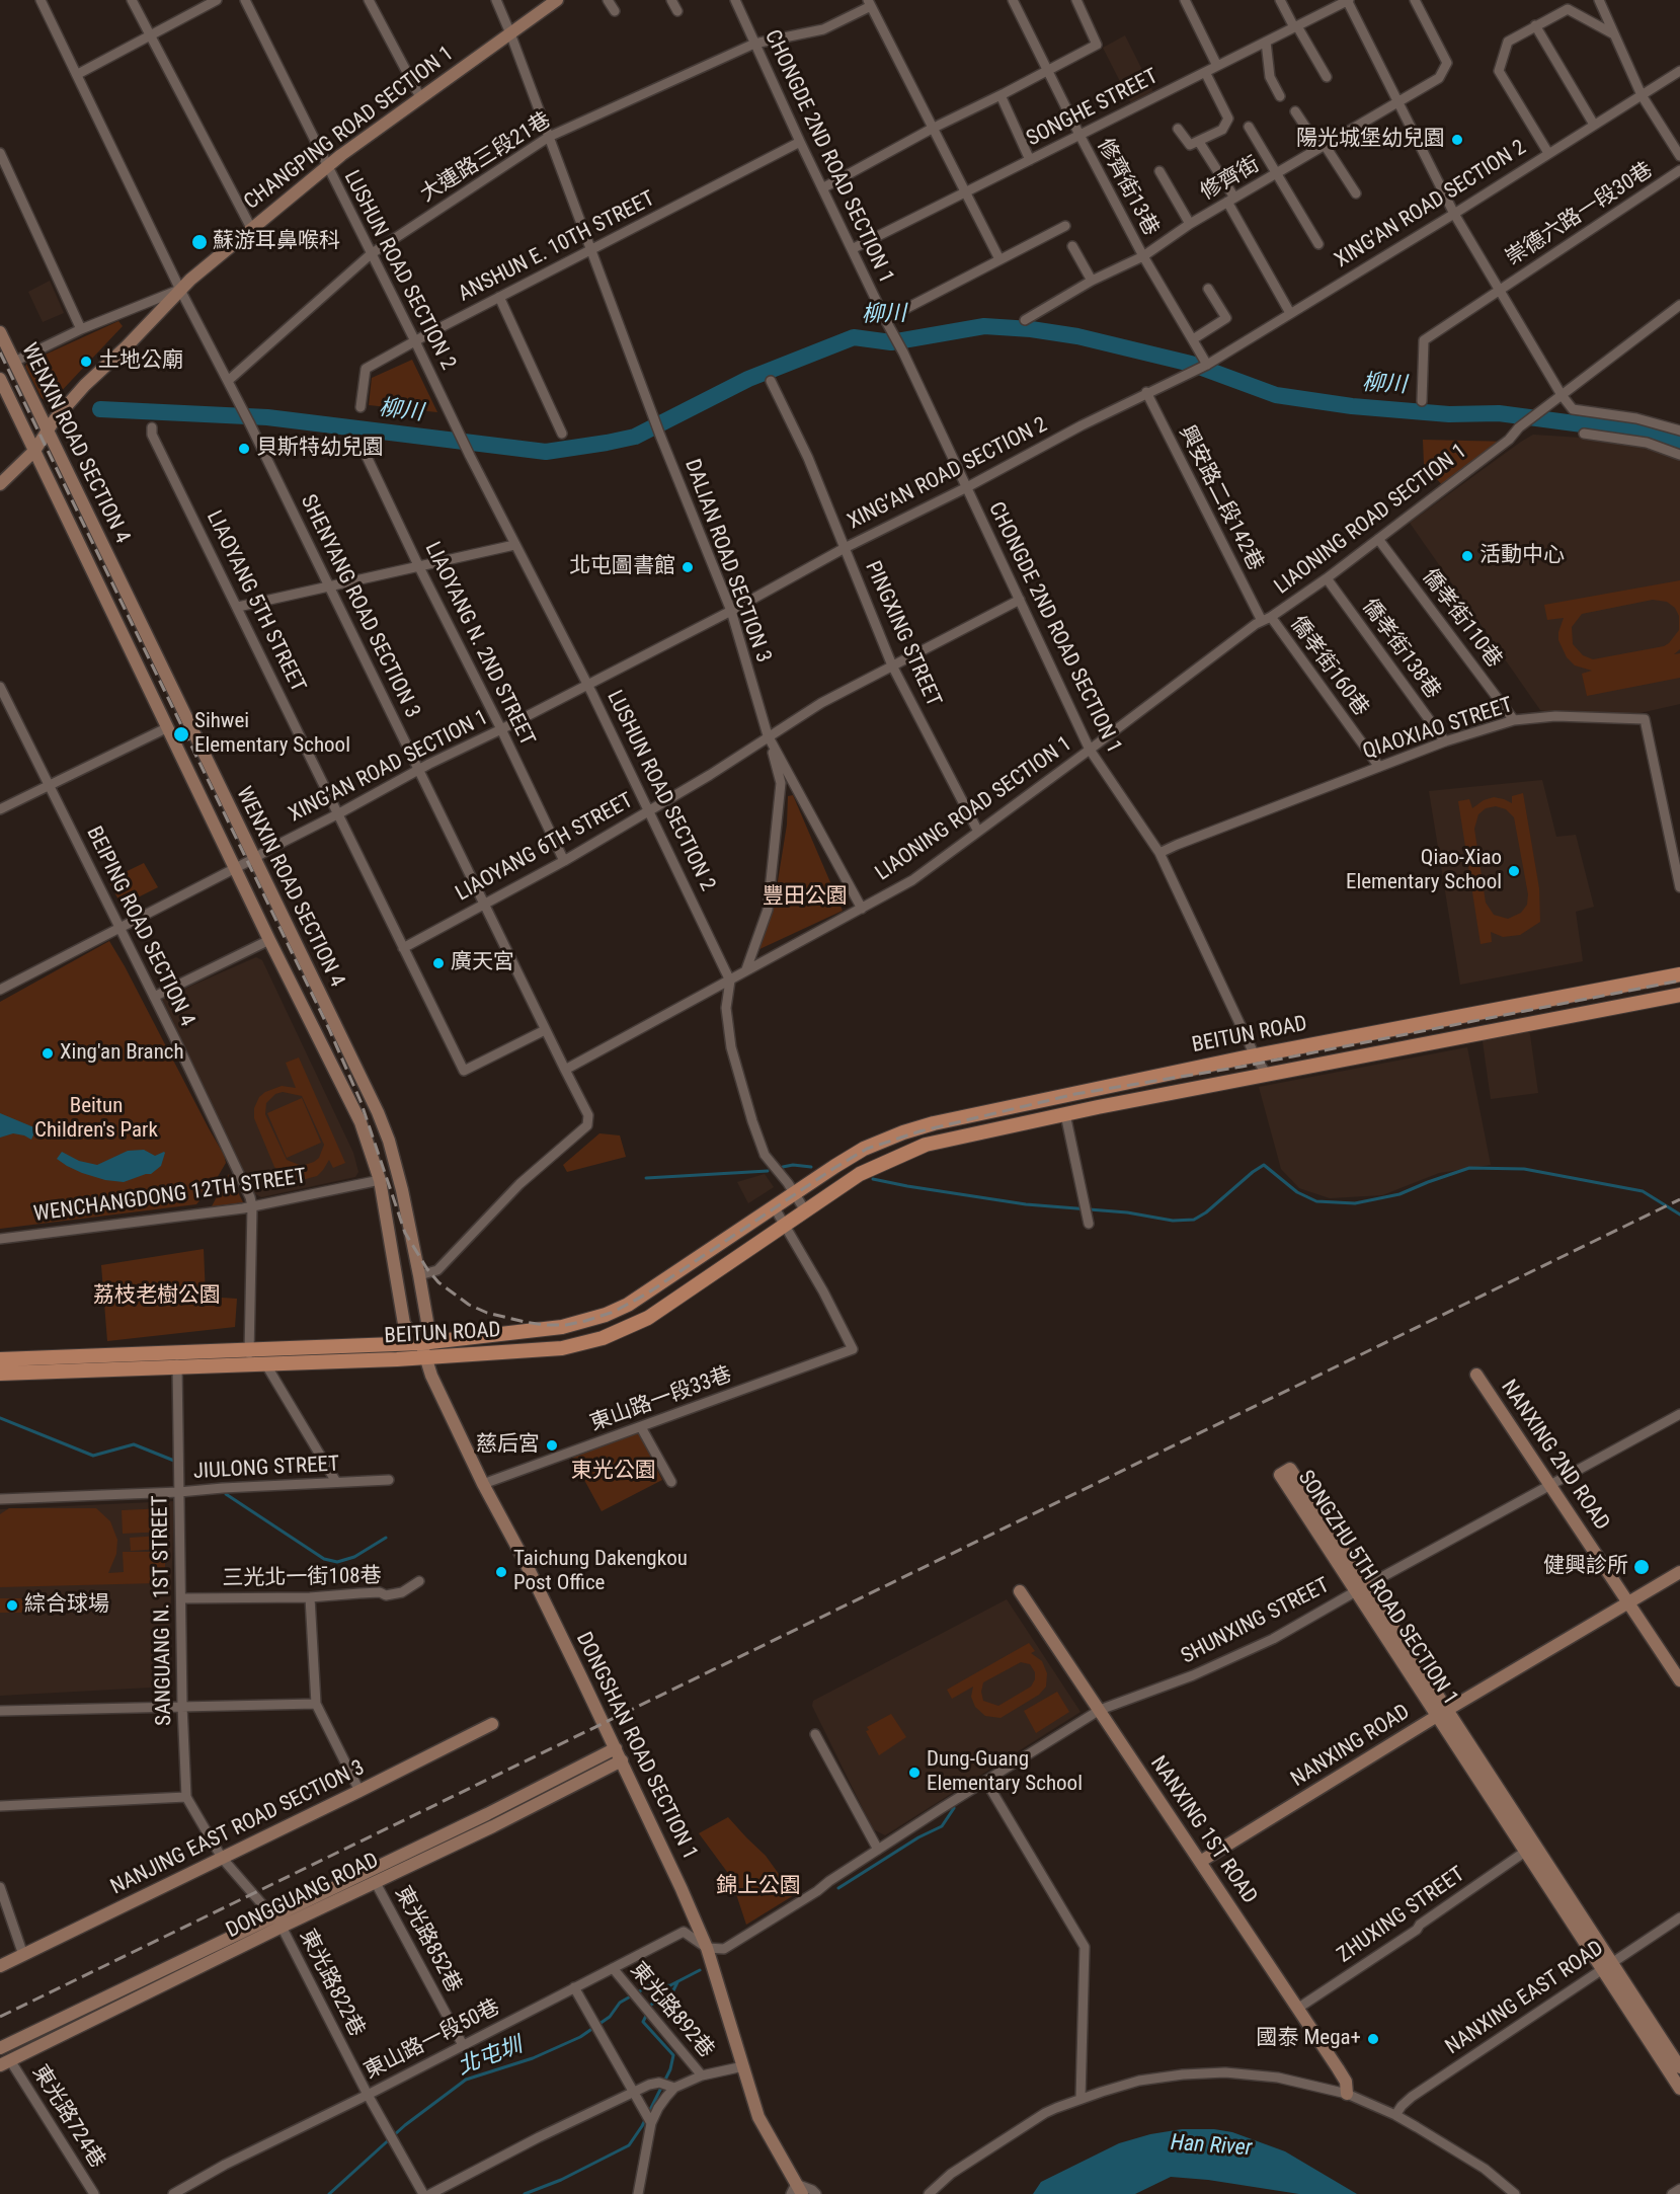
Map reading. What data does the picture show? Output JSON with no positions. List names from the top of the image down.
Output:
{
  "streets": {
    "main road": ["BEITUN ROAD"],
    "street": [
      "SONGHE STREET",
      "CHANGPING ROAD SECTION 1",
      "CHONGDE 2ND ROAD SECTION 1",
      "大連路三段21巷",
      "修齊街",
      "修齊街13巷",
      "XING’AN ROAD SECTION 2",
      "崇德六路一段30巷",
      "ANSHUN E. 10TH STREET",
      "LUSHUN ROAD SECTION 2",
      "WENXIN ROAD SECTION 4",
      "興安路二段142巷",
      "LIAONING ROAD SECTION 1",
      "DALIAN ROAD SECTION 3",
      "LIAOYANG 5TH STREET",
      "SHENYANG ROAD SECTION 3",
      "僑孝街110巷",
      "PINGXING STREET",
      "LIAOYANG N. 2ND STREET",
      "僑孝街138巷",
      "僑孝街160巷",
      "QIAOXIAO STREET",
      "XING’AN ROAD SECTION 1",
      "LIAOYANG 6TH STREET",
      "BEIPING ROAD SECTION 4",
      "WENCHANGDONG 12TH STREET",
      "東山路一段33巷",
      "NANXING 2ND ROAD",
      "JIULONG STREET",
      "三光北一街108巷",
      "SONGZHU 5TH ROAD SECTION 1",
      "SANGUANG N. 1ST STREET",
      "SHUNXING STREET",
      "DONGSHAN ROAD SECTION 1",
      "NANXING ROAD",
      "NANJING EAST ROAD SECTION 3",
      "NANXING 1ST ROAD",
      "DONGGUANG ROAD",
      "ZHUXING STREET",
      "東光路852巷",
      "東光路822巷",
      "NANXING EAST ROAD",
      "東光路892巷",
      "東山路一段50巷",
      "東光路724巷"
    ]
  },
  "crossings": [
    ["SONGHE STREET", "CHONGDE 2ND ROAD SECTION 1"],
    ["SONGHE STREET", "修齊街13巷"],
    ["CHANGPING ROAD SECTION 1", "LUSHUN ROAD SECTION 2"],
    ["CHANGPING ROAD SECTION 1", "WENXIN ROAD SECTION 4"],
    ["CHONGDE 2ND ROAD SECTION 1", "大連路三段21巷"],
    ["CHONGDE 2ND ROAD SECTION 1", "XING’AN ROAD SECTION 2"],
    ["CHONGDE 2ND ROAD SECTION 1", "ANSHUN E. 10TH STREET"],
    ["CHONGDE 2ND ROAD SECTION 1", "LIAONING ROAD SECTION 1"],
    ["CHONGDE 2ND ROAD SECTION 1", "QIAOXIAO STREET"],
    ["CHONGDE 2ND ROAD SECTION 1", "LIAOYANG 6TH STREET"],
    ["CHONGDE 2ND ROAD SECTION 1", "BEITUN ROAD"],
    ["大連路三段21巷", "LUSHUN ROAD SECTION 2"],
    ["大連路三段21巷", "SHENYANG ROAD SECTION 3"],
    ["修齊街", "修齊街13巷"],
    ["修齊街13巷", "XING’AN ROAD SECTION 2"],
    ["XING’AN ROAD SECTION 2", "興安路二段142巷"],
    ["XING’AN ROAD SECTION 2", "DALIAN ROAD SECTION 3"],
    ["XING’AN ROAD SECTION 2", "PINGXING STREET"],
    ["XING’AN ROAD SECTION 2", "XING’AN ROAD SECTION 1"],
    ["ANSHUN E. 10TH STREET", "LUSHUN ROAD SECTION 2"],
    ["ANSHUN E. 10TH STREET", "DALIAN ROAD SECTION 3"],
    ["LUSHUN ROAD SECTION 2", "LIAONING ROAD SECTION 1"],
    ["LUSHUN ROAD SECTION 2", "XING’AN ROAD SECTION 1"],
    ["LUSHUN ROAD SECTION 2", "LIAOYANG 6TH STREET"],
    ["WENXIN ROAD SECTION 4", "XING’AN ROAD SECTION 1"],
    ["WENXIN ROAD SECTION 4", "BEITUN ROAD"],
    ["WENXIN ROAD SECTION 4", "WENCHANGDONG 12TH STREET"],
    ["WENXIN ROAD SECTION 4", "DONGSHAN ROAD SECTION 1"],
    ["興安路二段142巷", "LIAONING ROAD SECTION 1"],
    ["興安路二段142巷", "僑孝街160巷"],
    ["LIAONING ROAD SECTION 1", "DALIAN ROAD SECTION 3"],
    ["LIAONING ROAD SECTION 1", "SHENYANG ROAD SECTION 3"],
    ["LIAONING ROAD SECTION 1", "僑孝街110巷"],
    ["LIAONING ROAD SECTION 1", "PINGXING STREET"],
    ["LIAONING ROAD SECTION 1", "僑孝街138巷"],
    ["LIAONING ROAD SECTION 1", "僑孝街160巷"],
    ["DALIAN ROAD SECTION 3", "XING’AN ROAD SECTION 1"],
    ["DALIAN ROAD SECTION 3", "LIAOYANG 6TH STREET"],
    ["LIAOYANG 5TH STREET", "SHENYANG ROAD SECTION 3"],
    ["LIAOYANG 5TH STREET", "XING’AN ROAD SECTION 1"],
    ["LIAOYANG 5TH STREET", "LIAOYANG 6TH STREET"],
    ["SHENYANG ROAD SECTION 3", "XING’AN ROAD SECTION 1"],
    ["SHENYANG ROAD SECTION 3", "LIAOYANG 6TH STREET"],
    ["僑孝街110巷", "QIAOXIAO STREET"],
    ["PINGXING STREET", "LIAOYANG 6TH STREET"],
    ["LIAOYANG N. 2ND STREET", "XING’AN ROAD SECTION 1"],
    ["LIAOYANG N. 2ND STREET", "LIAOYANG 6TH STREET"],
    ["僑孝街138巷", "QIAOXIAO STREET"],
    ["僑孝街160巷", "QIAOXIAO STREET"],
    ["XING’AN ROAD SECTION 1", "BEIPING ROAD SECTION 4"],
    ["BEIPING ROAD SECTION 4", "BEITUN ROAD"],
    ["BEIPING ROAD SECTION 4", "WENCHANGDONG 12TH STREET"],
    ["BEITUN ROAD", "東山路一段33巷"],
    ["BEITUN ROAD", "SANGUANG N. 1ST STREET"],
    ["BEITUN ROAD", "DONGSHAN ROAD SECTION 1"],
    ["東山路一段33巷", "DONGSHAN ROAD SECTION 1"],
    ["NANXING 2ND ROAD", "SHUNXING STREET"],
    ["NANXING 2ND ROAD", "NANXING ROAD"],
    ["JIULONG STREET", "SANGUANG N. 1ST STREET"],
    ["三光北一街108巷", "SANGUANG N. 1ST STREET"],
    ["SONGZHU 5TH ROAD SECTION 1", "SHUNXING STREET"],
    ["SONGZHU 5TH ROAD SECTION 1", "NANXING ROAD"],
    ["SONGZHU 5TH ROAD SECTION 1", "ZHUXING STREET"],
    ["SONGZHU 5TH ROAD SECTION 1", "NANXING EAST ROAD"],
    ["SANGUANG N. 1ST STREET", "NANJING EAST ROAD SECTION 3"],
    ["SANGUANG N. 1ST STREET", "東光路822巷"],
    ["SHUNXING STREET", "DONGSHAN ROAD SECTION 1"],
    ["SHUNXING STREET", "NANXING 1ST ROAD"],
    ["SHUNXING STREET", "東山路一段50巷"],
    ["DONGSHAN ROAD SECTION 1", "DONGGUANG ROAD"],
    ["DONGSHAN ROAD SECTION 1", "東山路一段50巷"],
    ["NANXING ROAD", "NANXING 1ST ROAD"],
    ["NANJING EAST ROAD SECTION 3", "東光路822巷"],
    ["NANXING 1ST ROAD", "ZHUXING STREET"],
    ["DONGGUANG ROAD", "東光路852巷"],
    ["DONGGUANG ROAD", "東光路822巷"],
    ["DONGGUANG ROAD", "東光路724巷"],
    ["東光路852巷", "東山路一段50巷"],
    ["東光路822巷", "東山路一段50巷"],
    ["東光路892巷", "東山路一段50巷"]
  ],
  "water": ["柳川", "北屯圳", "Han River"],
  "parks": [
    "豐田公園",
    "Beitun Children's Park",
    "荔枝老樹公園",
    "東光公園",
    "錦上公園"
  ],
  "places": [
    "陽光城堡幼兒園",
    "蘇游耳鼻喉科",
    "土地公廟",
    "貝斯特幼兒園",
    "活動中心",
    "北屯圖書館",
    "Sihwei Elementary School",
    "Qiao-Xiao Elementary School",
    "廣天宮",
    "Xing'an Branch",
    "慈后宮",
    "健興診所",
    "Taichung Dakengkou Post Office",
    "綜合球場",
    "Dung-Guang Elementary School",
    "國泰 Mega+"
  ]
}
